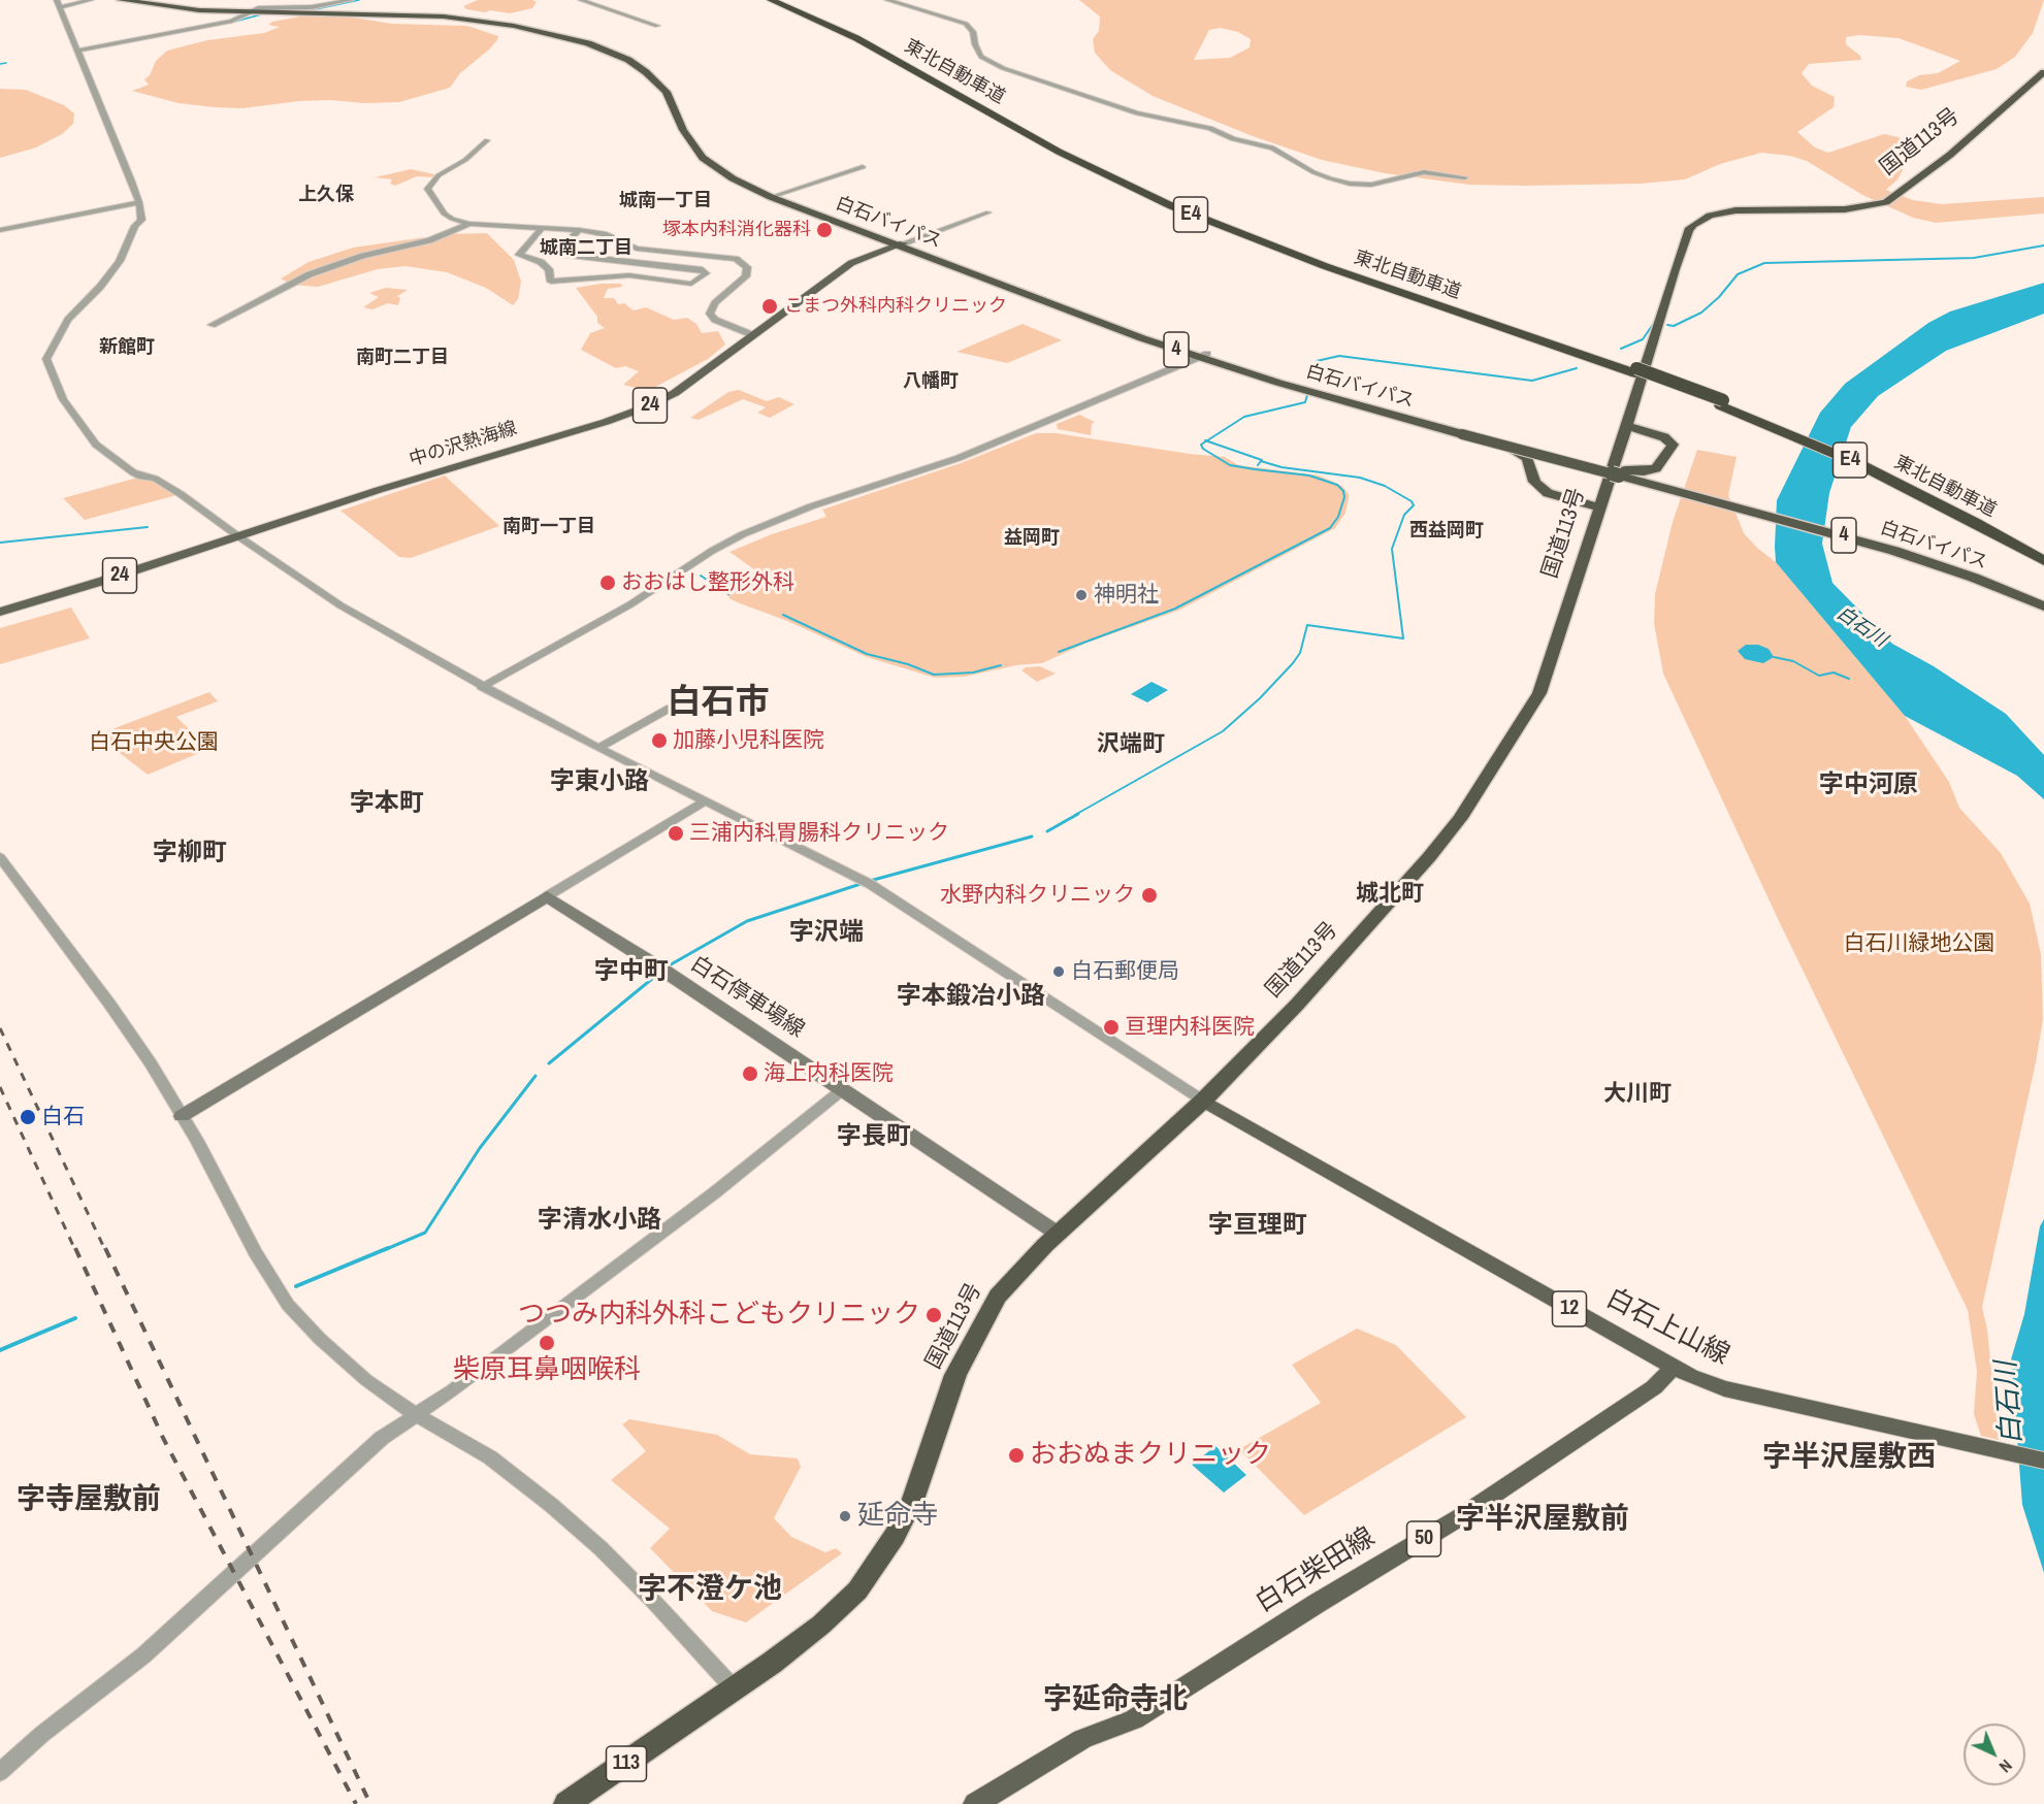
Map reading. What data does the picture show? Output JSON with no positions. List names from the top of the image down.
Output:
{
  "streets": {
    "highway": [
      "東北自動車道",
      "国道113号",
      "E4",
      "白石バイパス",
      "4",
      "113"
    ],
    "main road": [
      "24",
      "中の沢熱海線",
      "白石停車場線",
      "12",
      "白石上山線",
      "50",
      "白石柴田線"
    ]
  },
  "crossings": [
    ["国道113号", "白石停車場線"],
    ["国道113号", "白石上山線"],
    ["白石バイパス", "中の沢熱海線"],
    ["白石上山線", "白石柴田線"]
  ],
  "districts": [
    "上久保",
    "城南一丁目",
    "城南二丁目",
    "新館町",
    "南町二丁目",
    "八幡町",
    "南町一丁目",
    "西益岡町",
    "益岡町",
    "白石市",
    "沢端町",
    "字東小路",
    "字中河原",
    "字本町",
    "字柳町",
    "城北町",
    "字沢端",
    "字中町",
    "字本鍛冶小路",
    "大川町",
    "字長町",
    "字清水小路",
    "字亘理町",
    "字半沢屋敷西",
    "字寺屋敷前",
    "字半沢屋敷前",
    "字不澄ケ池",
    "字延命寺北"
  ],
  "water": ["白石川"],
  "parks": ["白石中央公園", "白石川緑地公園"],
  "places": [
    "塚本内科消化器科",
    "こまつ外科内科クリニック",
    "おおはし整形外科",
    "神明社",
    "加藤小児科医院",
    "三浦内科胃腸科クリニック",
    "水野内科クリニック",
    "白石郵便局",
    "亘理内科医院",
    "海上内科医院",
    "白石",
    "つつみ内科外科こどもクリニック",
    "柴原耳鼻咽喉科",
    "おおぬまクリニック",
    "延命寺"
  ],
  "north": "bottom right"
}
